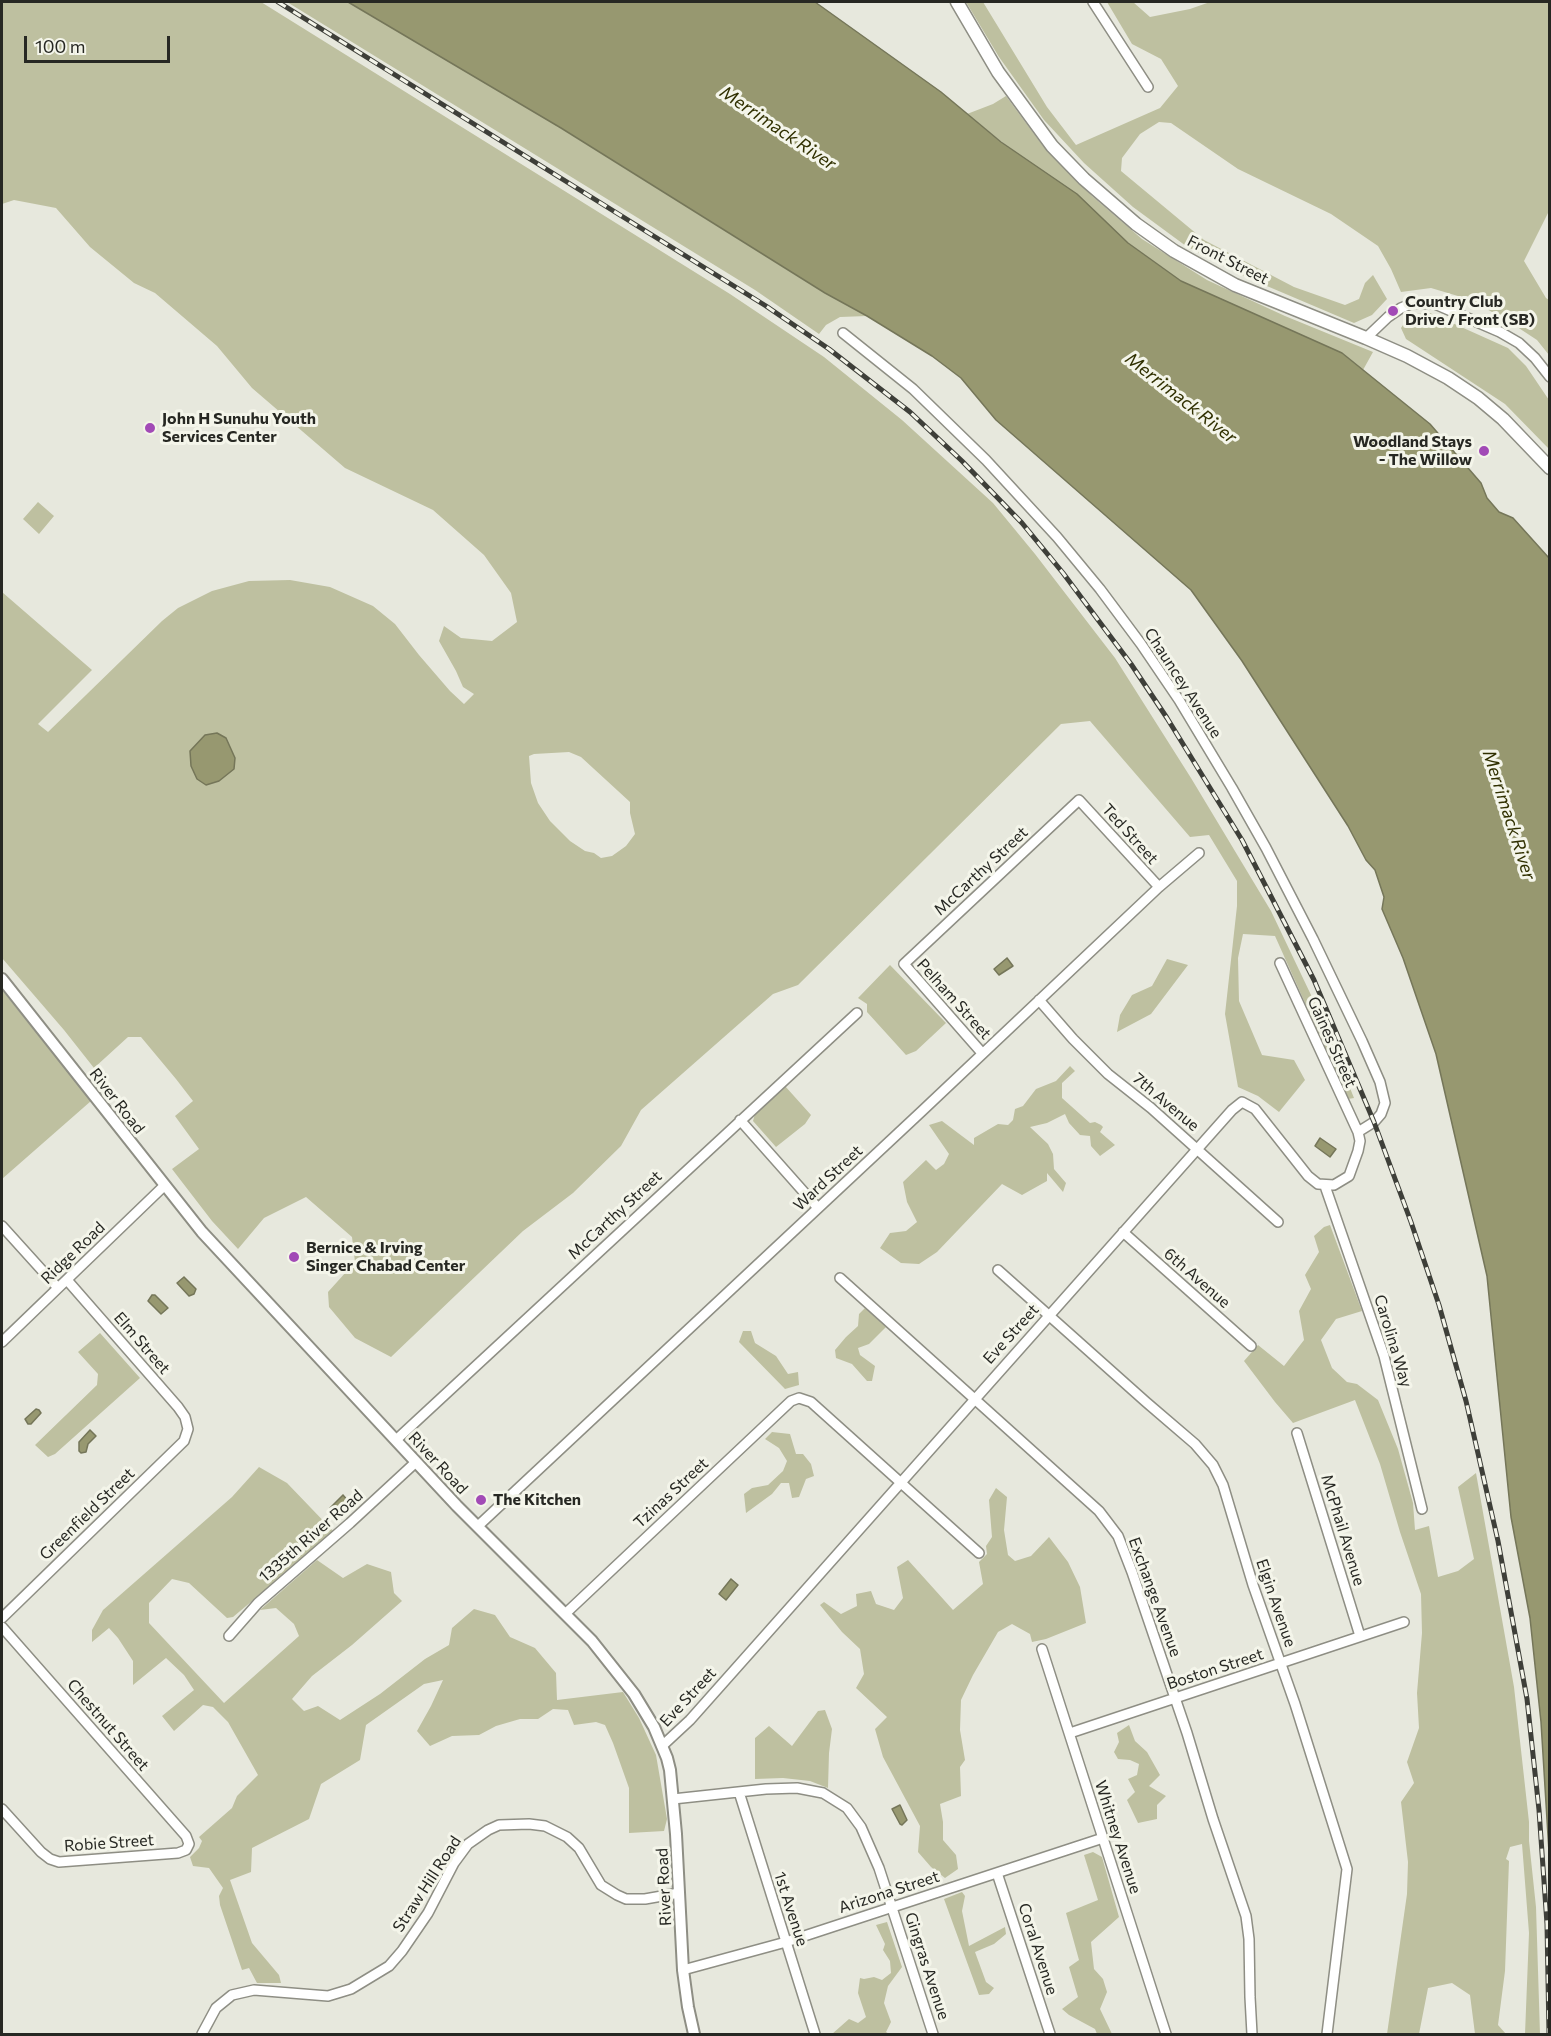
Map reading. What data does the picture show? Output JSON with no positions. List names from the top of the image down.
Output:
{
  "streets": {
    "main road": ["Front Street"],
    "street": [
      "Chauncey Avenue",
      "Ted Street",
      "McCarthy Street",
      "Pelham Street",
      "Gaines Street",
      "River Road",
      "7th Avenue",
      "Ward Street",
      "Ridge Road",
      "6th Avenue",
      "Eve Street",
      "Carolina Way",
      "Elm Street",
      "Tzinas Street",
      "Greenfield Street",
      "McPhail Avenue",
      "1335th River Road",
      "Exchange Avenue",
      "Elgin Avenue",
      "Boston Street",
      "Chestnut Street",
      "Whitney Avenue",
      "Robie Street",
      "Straw Hill Road",
      "Arizona Street",
      "1st Avenue",
      "Coral Avenue",
      "Gingras Avenue"
    ]
  },
  "crossings": [
    ["Chauncey Avenue", "Gaines Street"],
    ["Ted Street", "McCarthy Street"],
    ["Ted Street", "Ward Street"],
    ["McCarthy Street", "Pelham Street"],
    ["McCarthy Street", "River Road"],
    ["Pelham Street", "Ward Street"],
    ["River Road", "Ward Street"],
    ["River Road", "Ridge Road"],
    ["River Road", "Eve Street"],
    ["River Road", "Tzinas Street"],
    ["River Road", "1335th River Road"],
    ["River Road", "Straw Hill Road"],
    ["River Road", "Arizona Street"],
    ["River Road", "Gingras Avenue"],
    ["7th Avenue", "Ward Street"],
    ["7th Avenue", "Eve Street"],
    ["Ridge Road", "Elm Street"],
    ["6th Avenue", "Eve Street"],
    ["Eve Street", "Carolina Way"],
    ["Eve Street", "Tzinas Street"],
    ["Eve Street", "Exchange Avenue"],
    ["Eve Street", "Elgin Avenue"],
    ["Elm Street", "Greenfield Street"],
    ["McPhail Avenue", "Boston Street"],
    ["Exchange Avenue", "Boston Street"],
    ["Elgin Avenue", "Boston Street"],
    ["Boston Street", "Whitney Avenue"],
    ["Chestnut Street", "Robie Street"],
    ["Whitney Avenue", "Arizona Street"],
    ["Arizona Street", "1st Avenue"],
    ["Arizona Street", "Coral Avenue"],
    ["Arizona Street", "Gingras Avenue"],
    ["1st Avenue", "Gingras Avenue"]
  ],
  "water": ["Merrimack River"],
  "places": [
    "Country Club Drive / Front (SB)",
    "John H Sunuhu Youth Services Center",
    "Woodland Stays - The Willow",
    "Bernice & Irving Singer Chabad Center",
    "The Kitchen"
  ],
  "scale_bar": "100 m"
}
